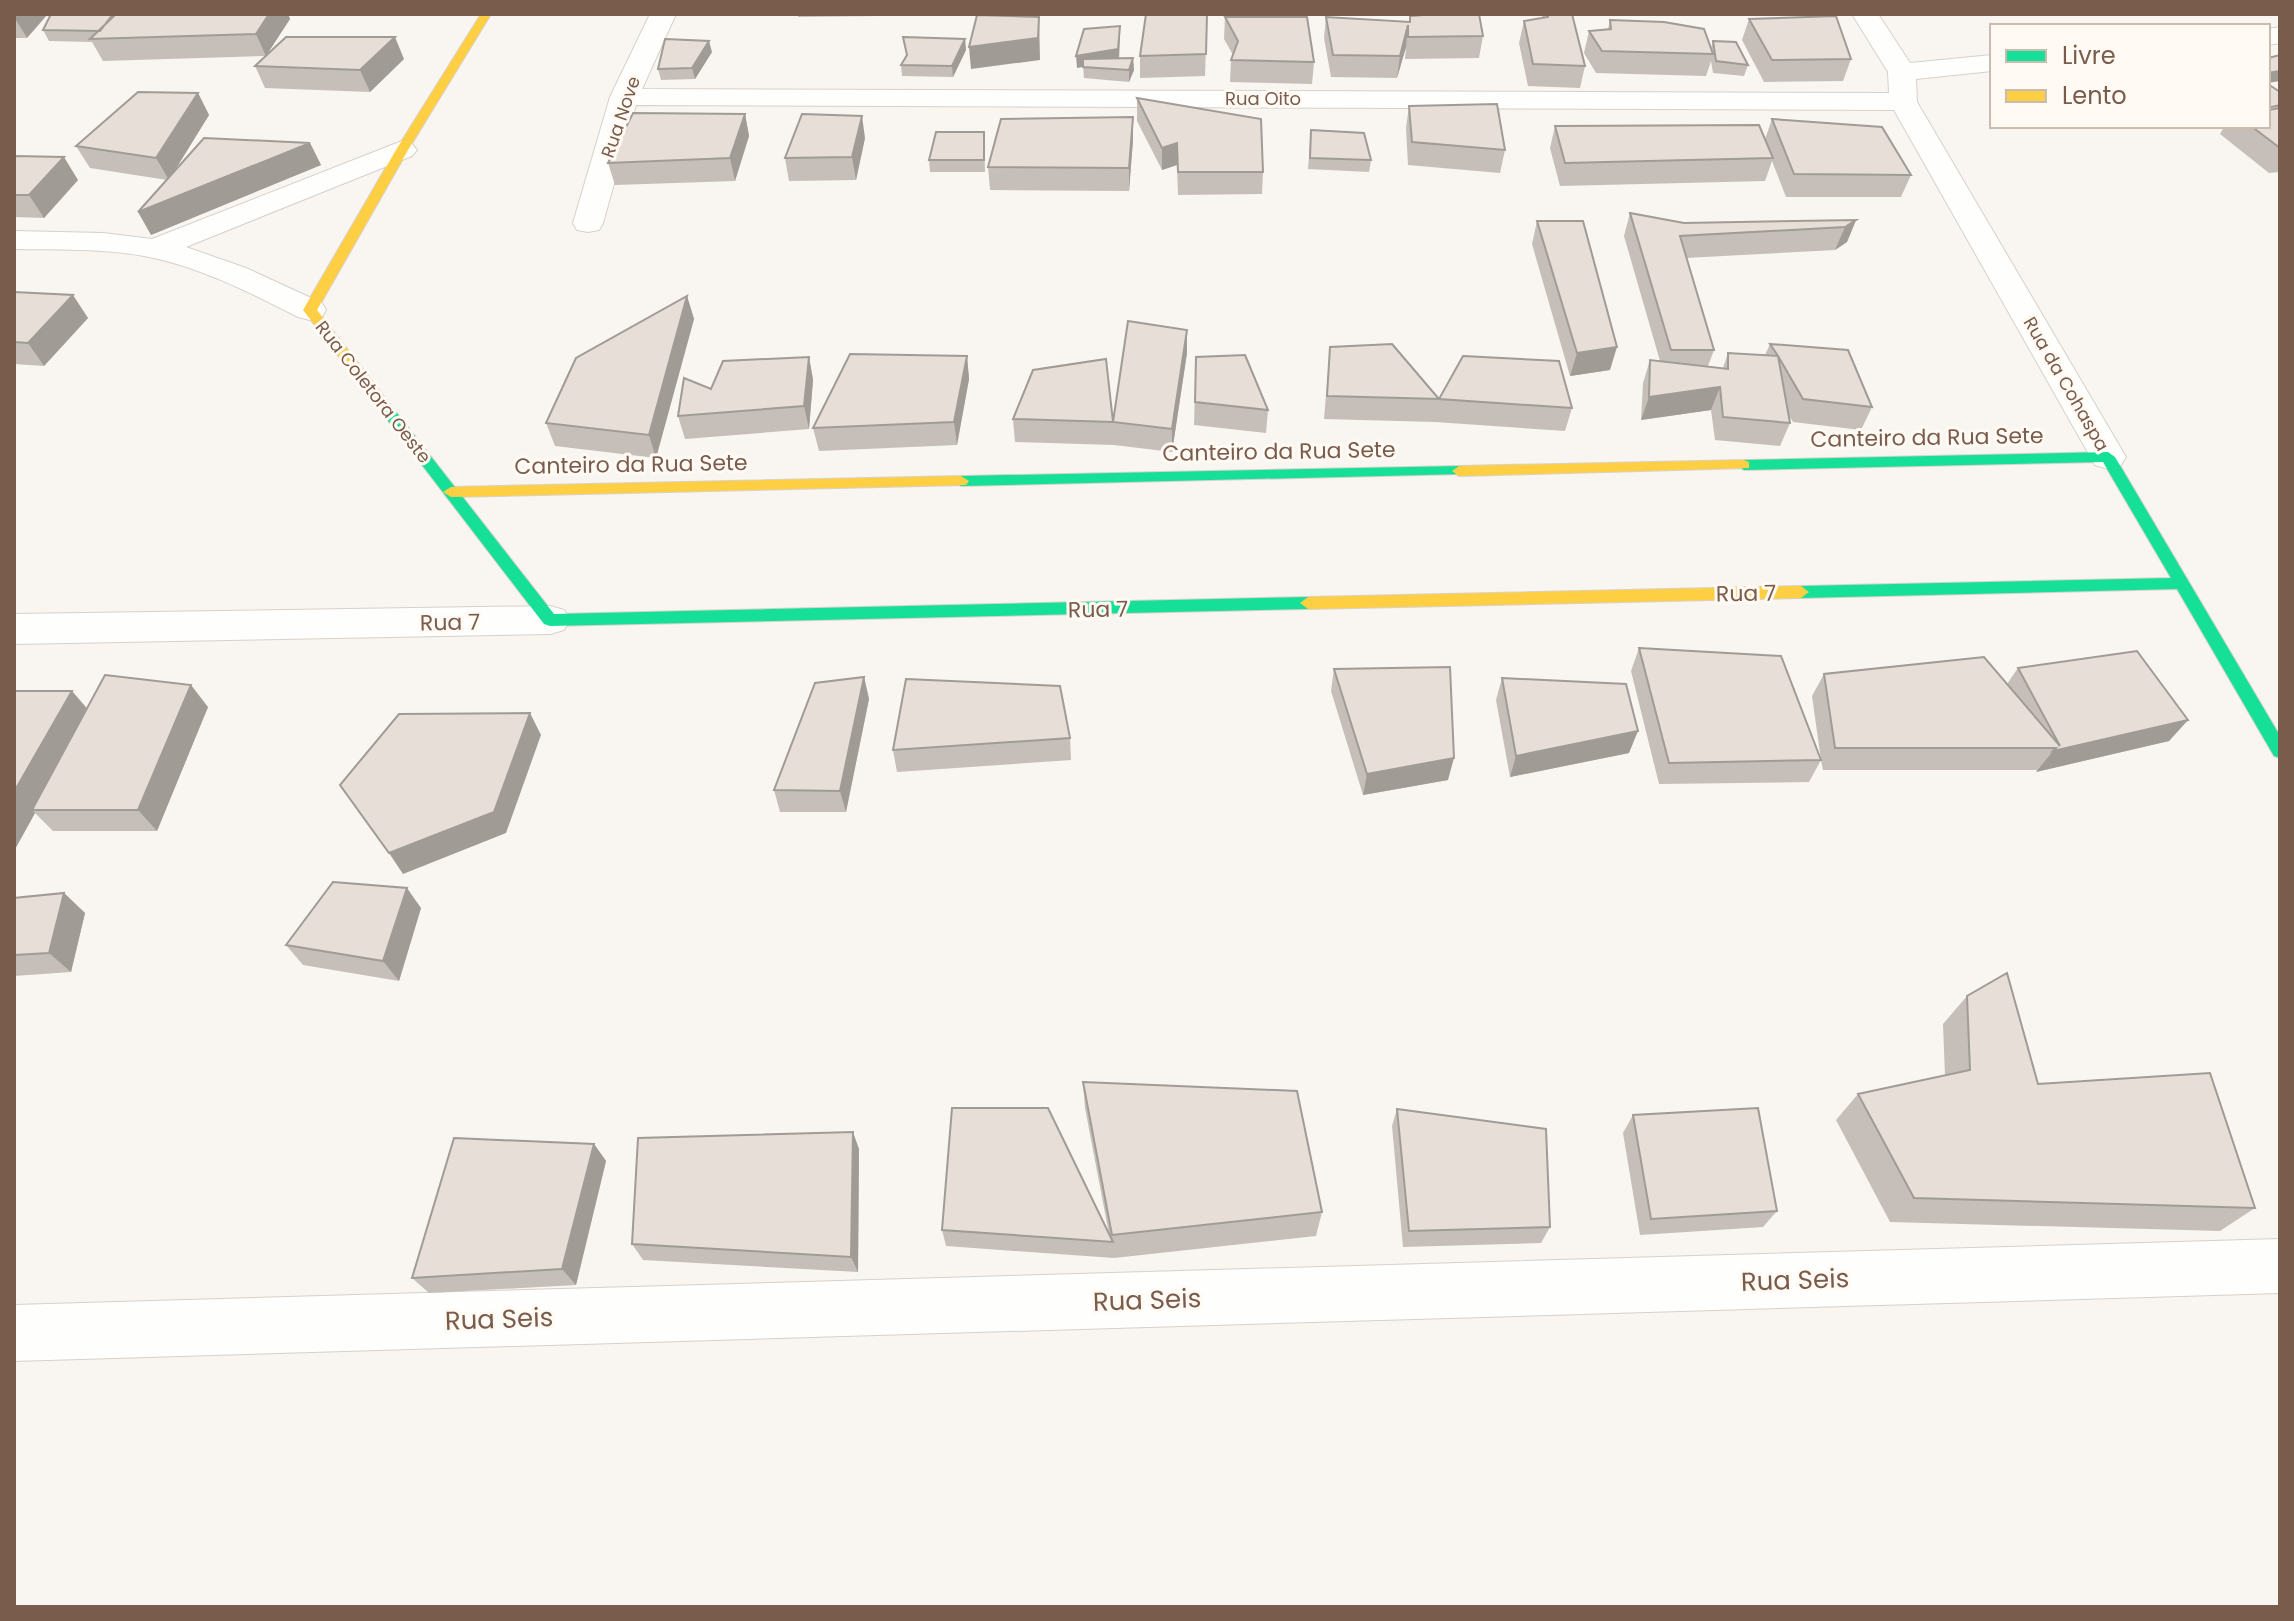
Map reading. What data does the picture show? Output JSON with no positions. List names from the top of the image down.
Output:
{
  "streets": {
    "street": [
      "Rua Oito",
      "Rua Nove",
      "Rua da Cohaspa",
      "Rua Coletora Oeste",
      "Canteiro da Rua Sete",
      "Rua 7",
      "Rua Seis"
    ]
  },
  "crossings": [
    ["Rua Oito", "Rua Nove"],
    ["Rua Oito", "Rua da Cohaspa"],
    ["Rua da Cohaspa", "Canteiro da Rua Sete"],
    ["Rua da Cohaspa", "Rua 7"],
    ["Rua Coletora Oeste", "Canteiro da Rua Sete"],
    ["Rua Coletora Oeste", "Rua 7"]
  ],
  "legend": ["Livre", "Lento"]
}
